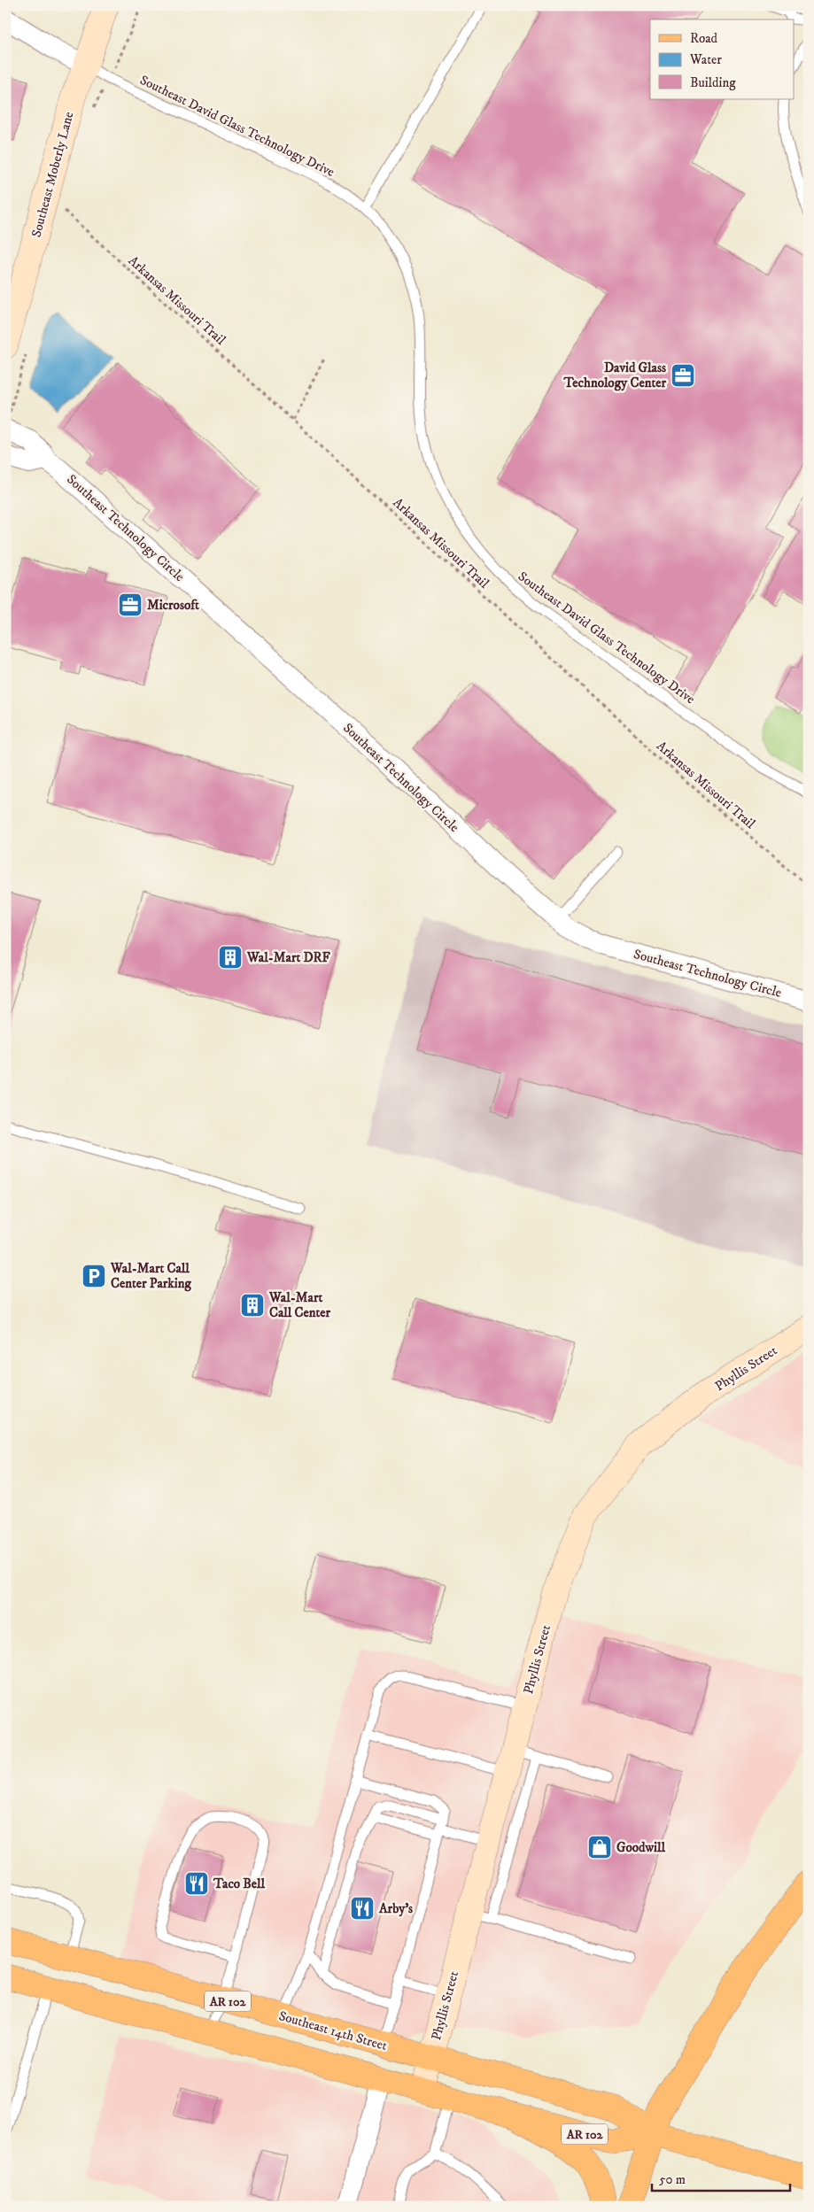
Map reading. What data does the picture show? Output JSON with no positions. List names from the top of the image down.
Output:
{
  "streets": {
    "main road": ["AR 102", "Southeast 14th Street"],
    "street": ["Southeast Moberly Lane", "Southeast Technology Circle", "Phyllis Street"],
    "lane": ["Southeast David Glass Technology Drive"],
    "path": ["Arkansas Missouri Trail"]
  },
  "crossings": [
    ["Southeast David Glass Technology Drive", "Southeast Moberly Lane"],
    ["Phyllis Street", "Southeast 14th Street"]
  ],
  "places": {
    "office": ["David Glass Technology Center", "Microsoft"],
    "building": ["Wal-Mart DRF", "Wal-Mart Call Center"],
    "parking": ["Wal-Mart Call Center Parking"],
    "shop": ["Goodwill"],
    "restaurant": ["Taco Bell", "Arby's"]
  },
  "legend": ["Road", "Water", "Building"],
  "scale_bar": "50 m"
}
